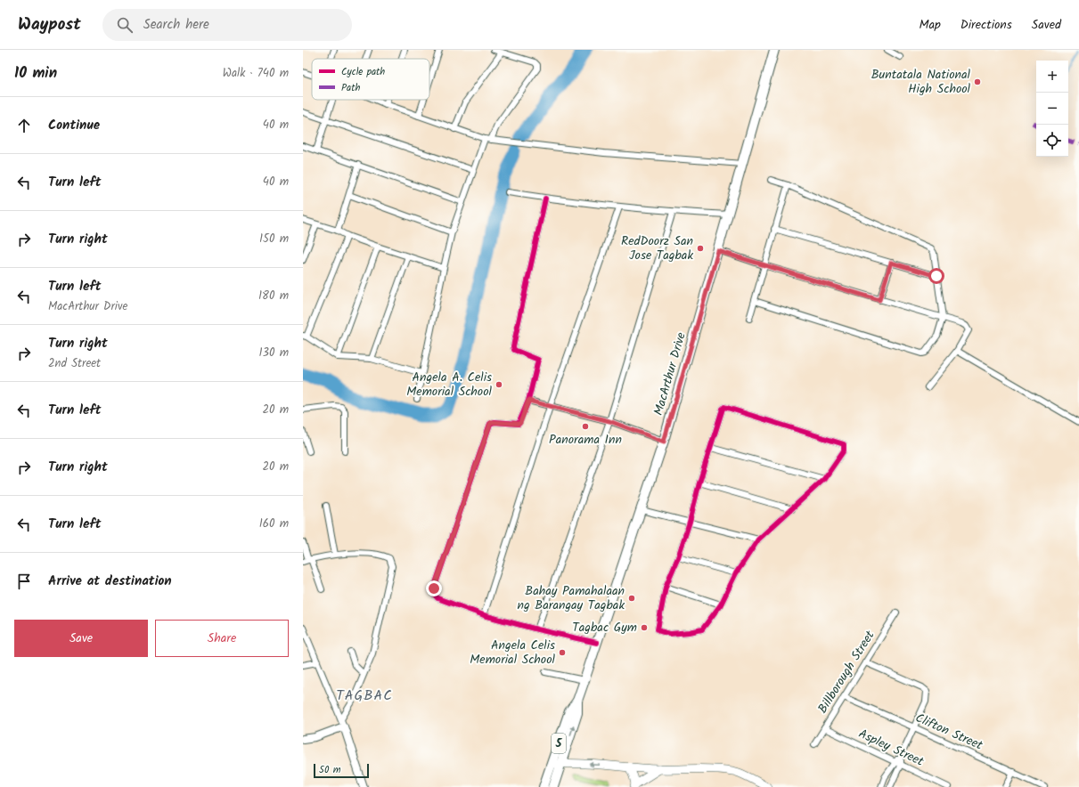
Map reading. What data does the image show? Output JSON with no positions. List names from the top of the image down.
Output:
{
  "streets": {
    "main road": ["MacArthur Drive", "5"],
    "street": ["Billborough Street", "Clifton Street", "Aspley Street"]
  },
  "crossings": [
    ["Billborough Street", "Clifton Street"],
    ["Billborough Street", "Aspley Street"]
  ],
  "districts": ["TAGBAC"],
  "places": [
    "Buntatala National High School",
    "RedDoorz San Jose Tagbak",
    "Angela A. Celis Memorial School",
    "Panorama Inn",
    "Bahay Pamahalaan ng Barangay Tagbak",
    "Tagbac Gym",
    "Angela Celis Memorial School"
  ],
  "legend": ["Cycle path", "Path"],
  "scale_bar": "50 m",
  "page": {
    "header": "Waypost",
    "search": "Search here",
    "nav": ["Map", "Directions", "Saved"],
    "heading": ["10 min", "Walk · 740 m"],
    "map_buttons": ["+", "−"],
    "list": [
      ["Continue", "40 m"],
      ["Turn left", "40 m"],
      ["Turn right", "150 m"],
      ["Turn left", "MacArthur Drive", "180 m"],
      ["Turn right", "2nd Street", "130 m"],
      ["Turn left", "20 m"],
      ["Turn right", "20 m"],
      ["Turn left", "160 m"],
      "Arrive at destination"
    ],
    "buttons": ["Save", "Share"],
    "scale": "50 m"
  }
}
